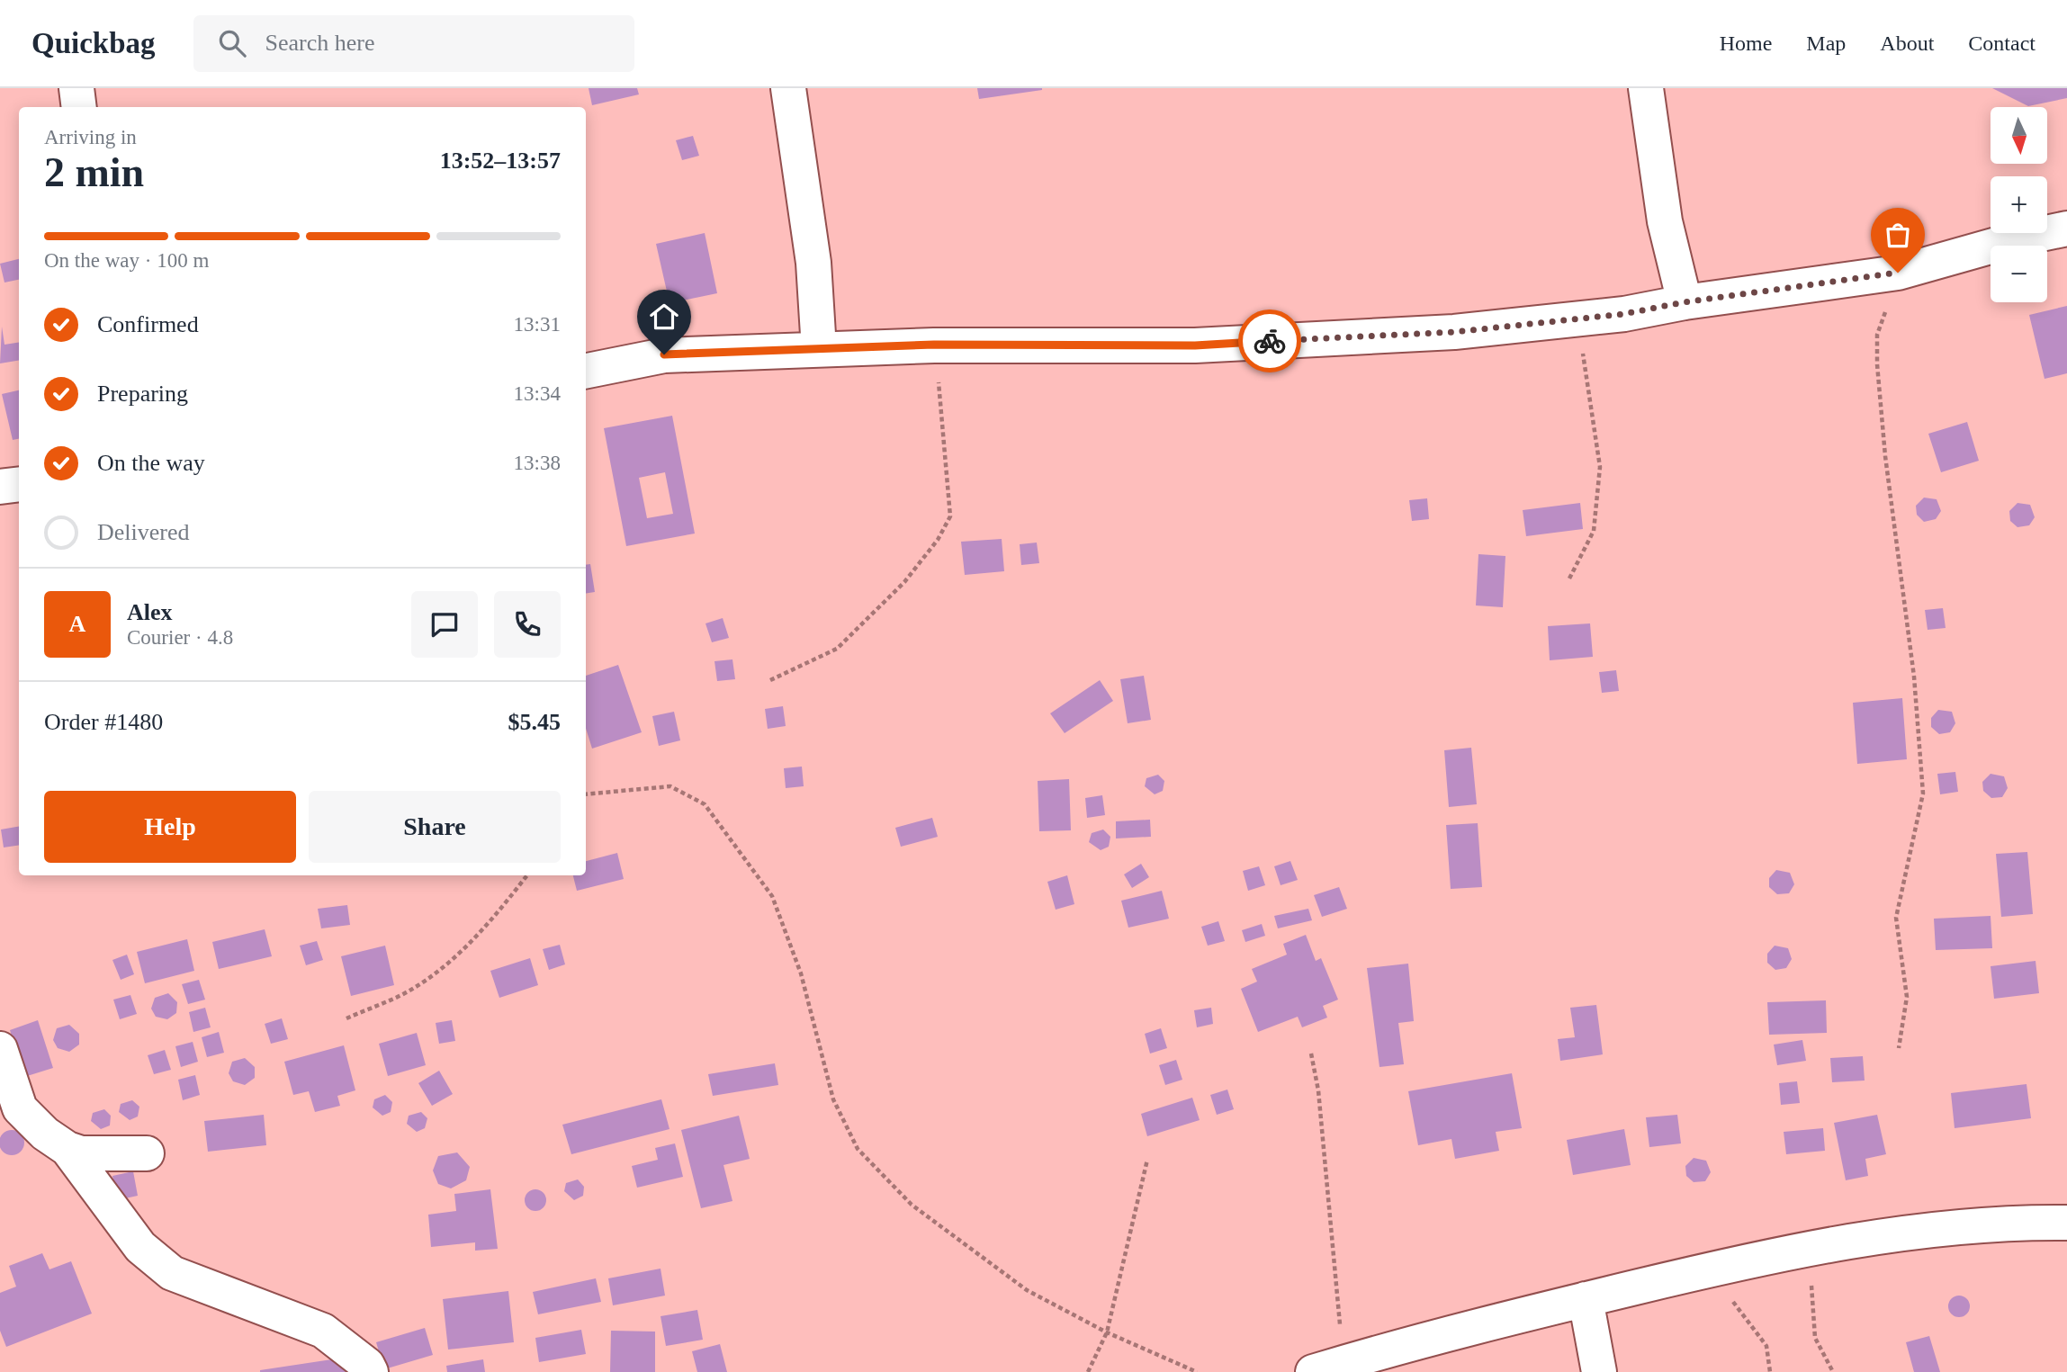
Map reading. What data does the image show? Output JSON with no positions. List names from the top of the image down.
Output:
{
  "north": "bottom",
  "page": {
    "header": "Quickbag",
    "search": "Search here",
    "nav": [
      "Home",
      "Map",
      "About",
      "Contact"
    ],
    "map_buttons": ["+", "−"],
    "heading": ["2 min", "Arriving in", "13:52–13:57"],
    "panel": [
      "Alex",
      "Courier · 4.8",
      "Order #1480",
      "$5.45"
    ],
    "bar": "On the way · 100 m",
    "list": [
      ["Confirmed", "13:31"],
      ["Preparing", "13:34"],
      ["On the way", "13:38"],
      "Delivered"
    ],
    "round": "A",
    "buttons": ["Help", "Share"]
  }
}
